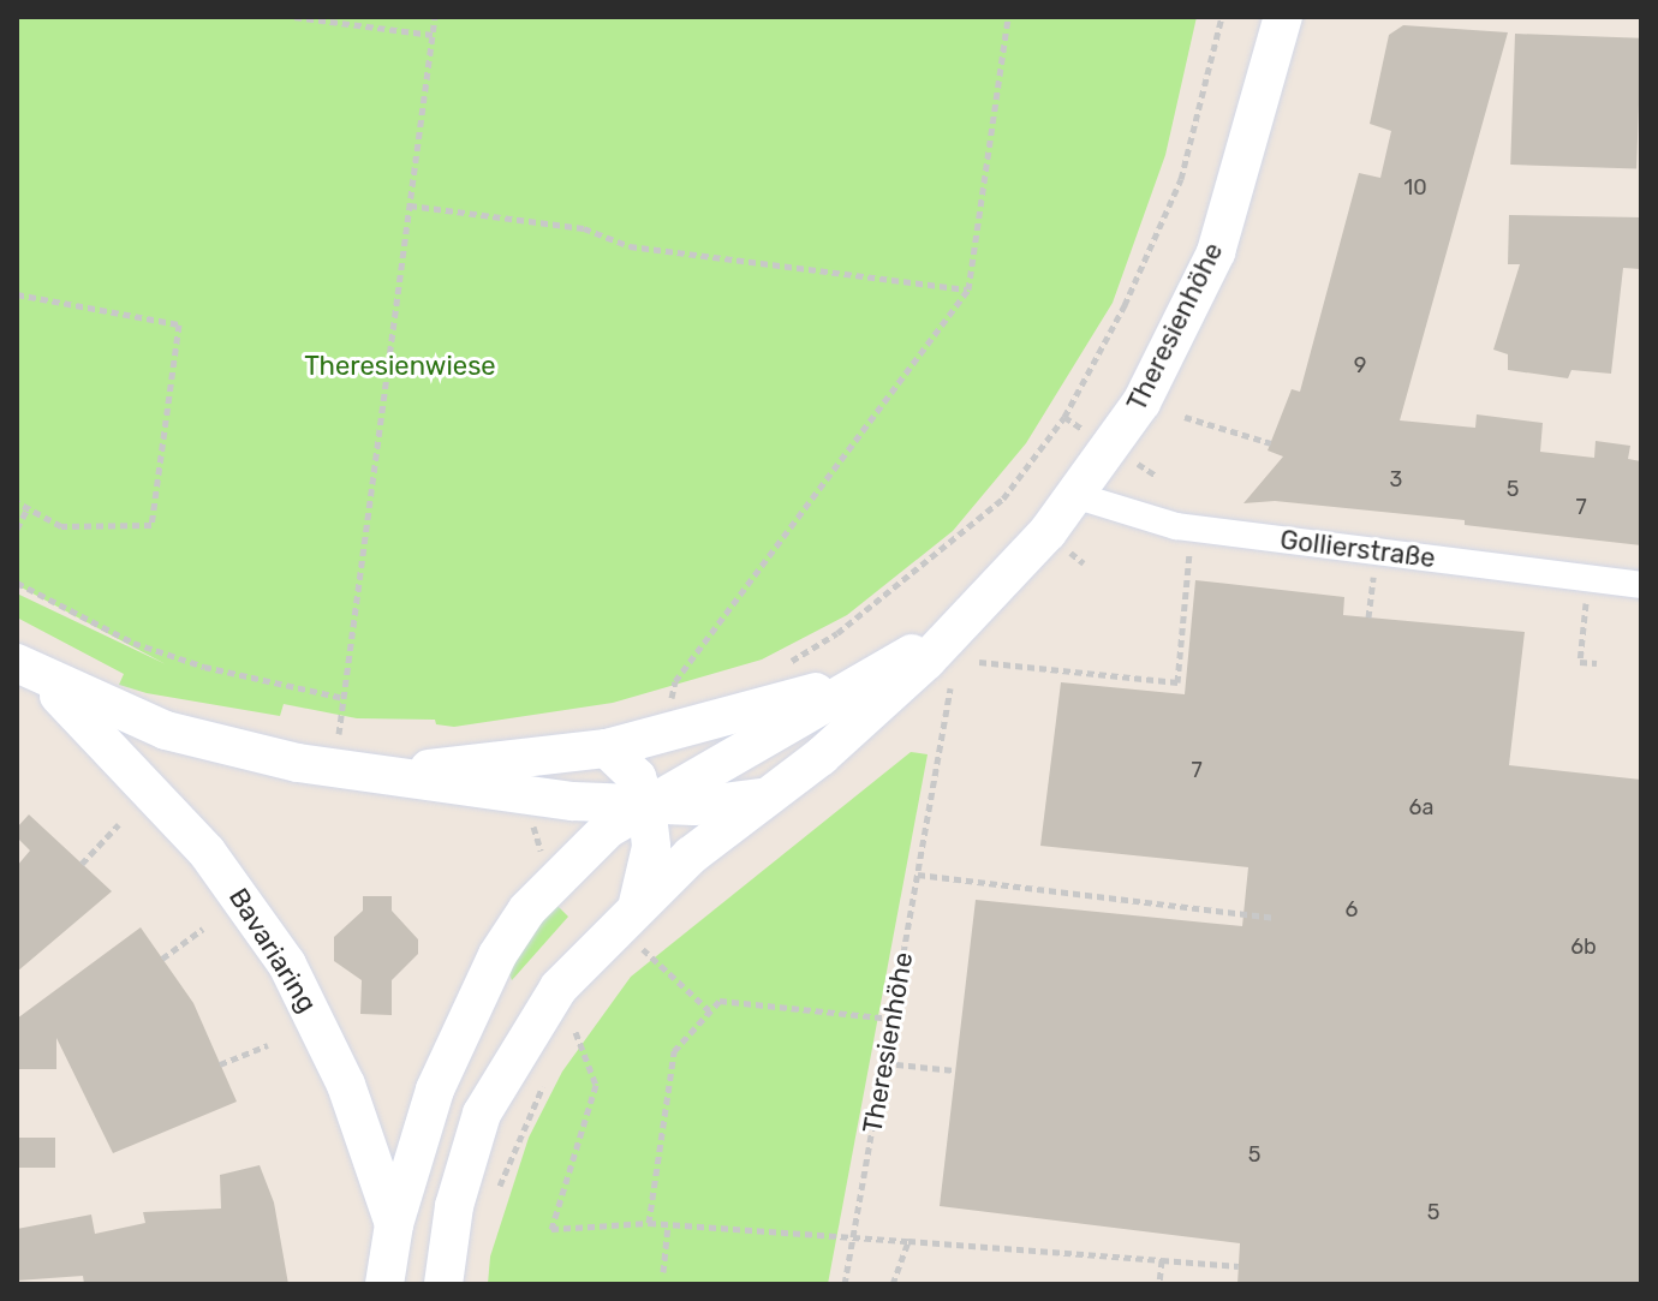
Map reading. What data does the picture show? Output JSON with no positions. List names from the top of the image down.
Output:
{
  "streets": {
    "main road": ["Theresienhöhe", "Bavariaring"],
    "street": ["Gollierstraße"]
  },
  "crossings": [
    ["Theresienhöhe", "Gollierstraße"],
    ["Theresienhöhe", "Bavariaring"]
  ],
  "parks": ["Theresienwiese"],
  "house_numbers": [
    "10",
    "9",
    "3",
    "5",
    "7",
    "7",
    "6a",
    "6",
    "6b",
    "5",
    "5"
  ]
}
